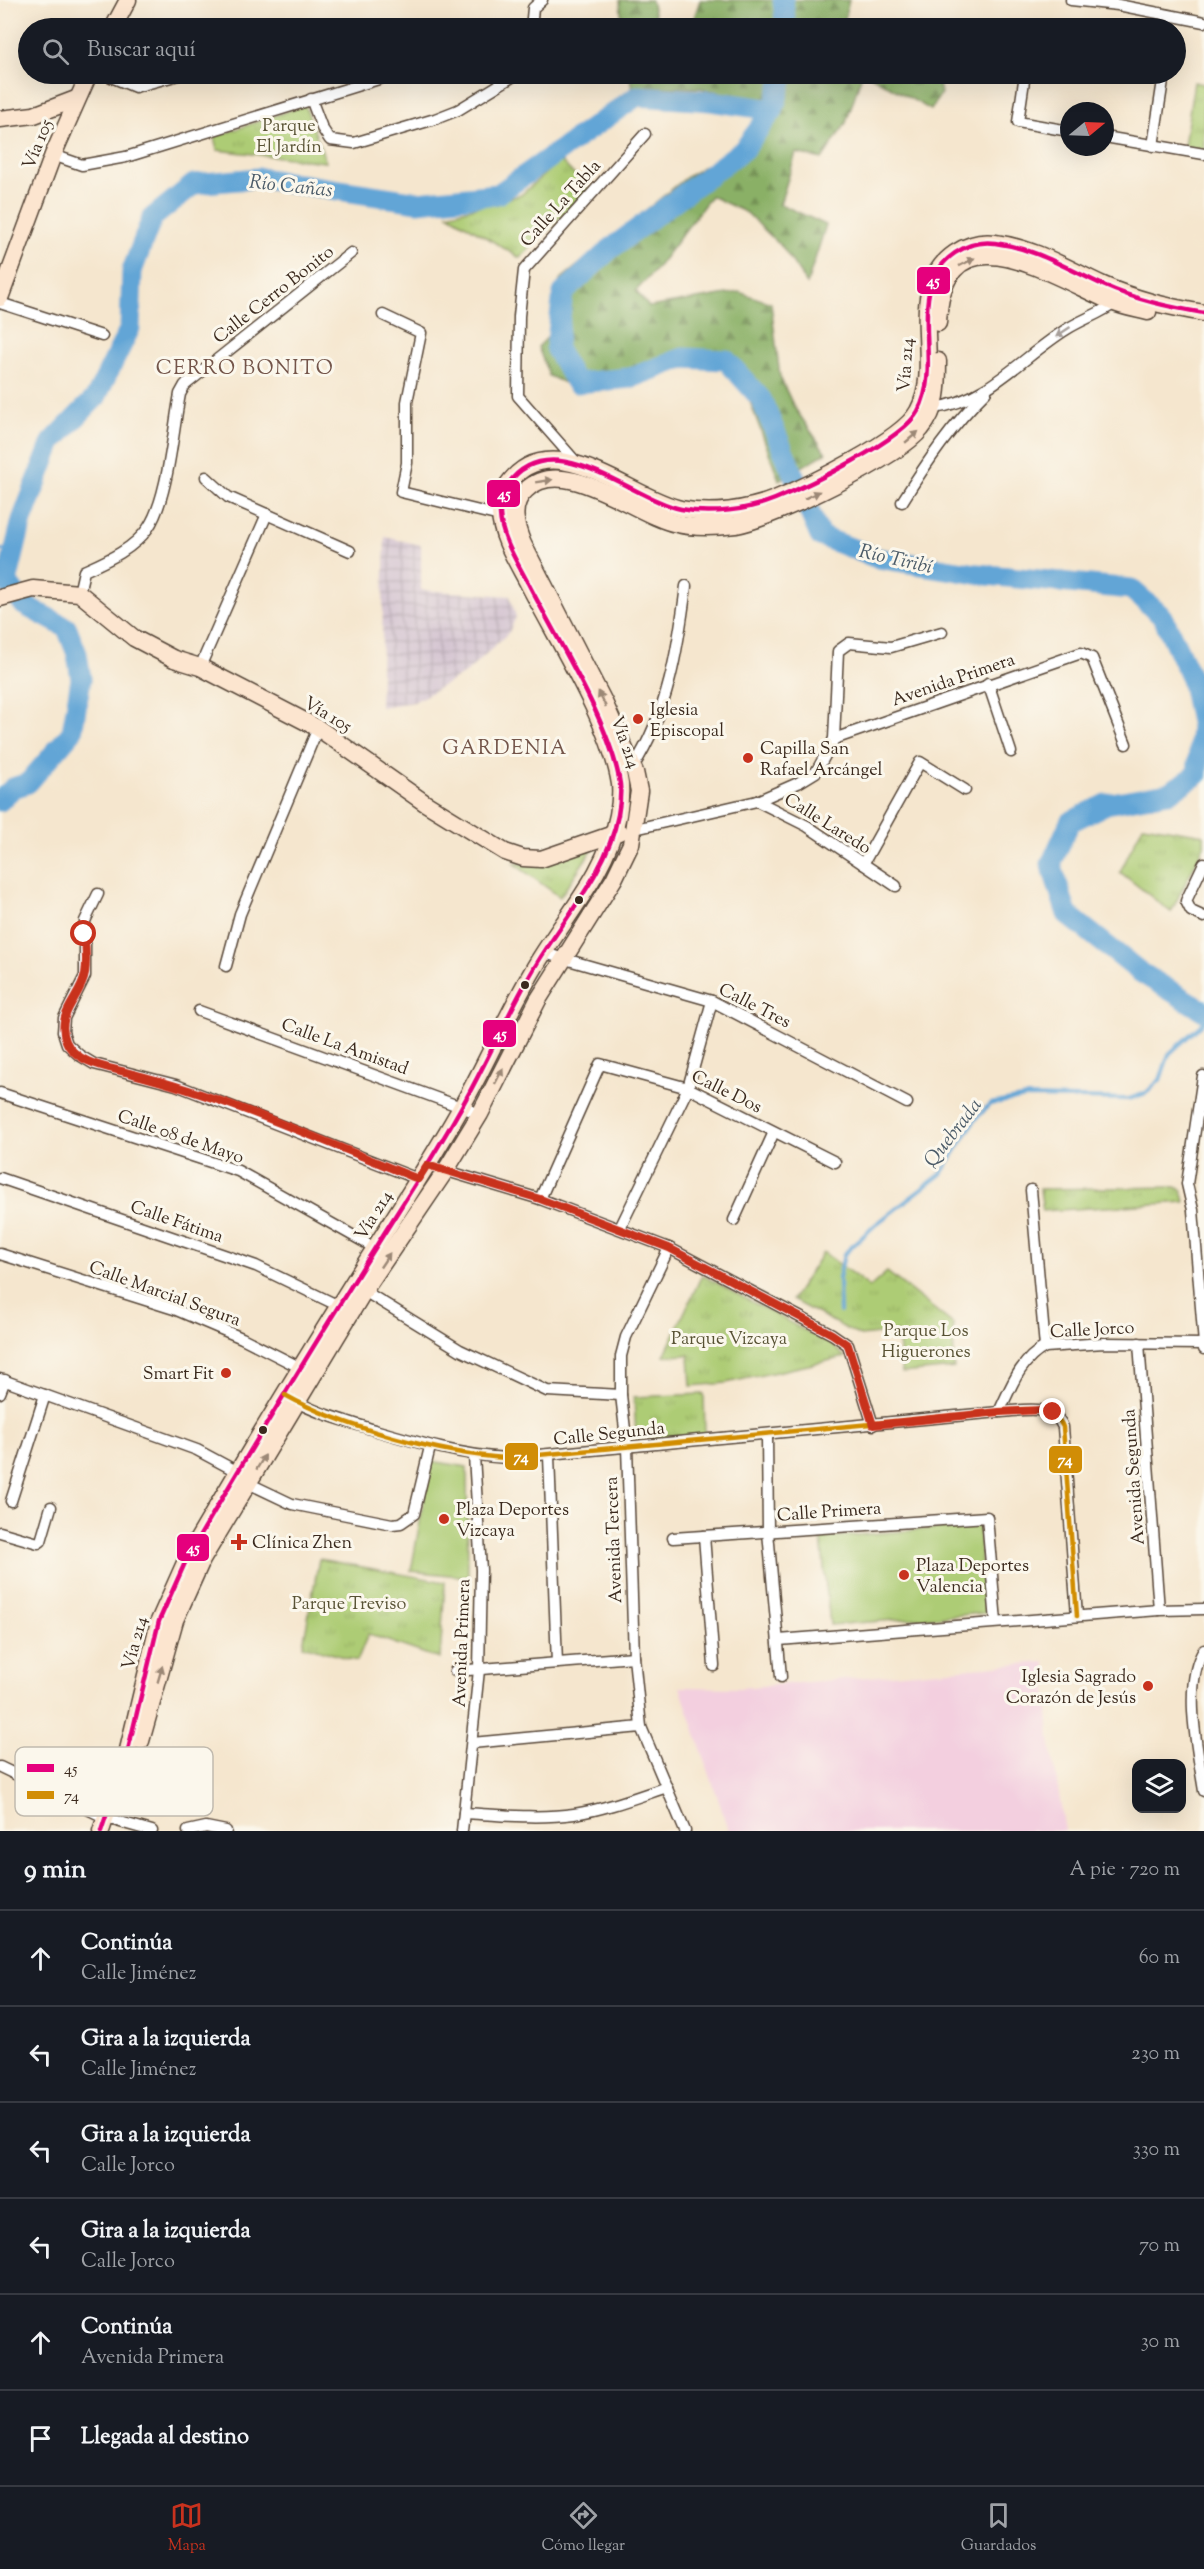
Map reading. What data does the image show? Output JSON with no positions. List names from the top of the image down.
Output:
{
  "streets": {
    "main road": ["Vía 105", "Vía 214"],
    "street": [
      "Calle La Tabla",
      "Calle Cerro Bonito",
      "Avenida Primera",
      "Calle Laredo",
      "Calle Tres",
      "Calle La Amistad",
      "Calle Dos",
      "Calle 08 de Mayo",
      "Calle Fátima",
      "Calle Marcial Segura",
      "Calle Jorco",
      "Calle Segunda",
      "Avenida Segunda",
      "Calle Primera",
      "Avenida Tercera"
    ]
  },
  "crossings": [
    ["Vía 105", "Calle Cerro Bonito"],
    ["Vía 105", "Vía 214"],
    ["Vía 105", "Calle Laredo"],
    ["Calle La Tabla", "Vía 214"],
    ["Vía 214", "Calle Laredo"],
    ["Vía 214", "Calle Tres"],
    ["Vía 214", "Calle La Amistad"],
    ["Vía 214", "Calle 08 de Mayo"],
    ["Vía 214", "Calle Fátima"],
    ["Vía 214", "Calle Marcial Segura"],
    ["Vía 214", "Calle Segunda"],
    ["Avenida Primera", "Calle Segunda"],
    ["Calle Jorco", "Avenida Segunda"],
    ["Calle Segunda", "Avenida Tercera"]
  ],
  "districts": ["CERRO BONITO", "GARDENIA"],
  "water": ["Río Cañas", "Río Tiribí", "Quebrada"],
  "parks": [
    "Parque El Jardín",
    "Parque Los Higuerones",
    "Parque Vizcaya",
    "Parque Treviso"
  ],
  "places": {
    "other": [
      "Iglesia Episcopal",
      "Capilla San Rafael Arcángel",
      "Smart Fit",
      "Plaza Deportes Vizcaya",
      "Plaza Deportes Valencia",
      "Iglesia Sagrado Corazón de Jesús"
    ],
    "health": ["Clínica Zhen"]
  },
  "lines": ["transit line 45", "transit line 74"],
  "legend": ["45", "74"],
  "north": "right",
  "page": {
    "search": "Buscar aquí",
    "heading": ["9 min", "A pie · 720 m"],
    "list": [
      ["Continúa", "Calle Jiménez", "60 m"],
      ["Gira a la izquierda", "Calle Jiménez", "230 m"],
      ["Gira a la izquierda", "Calle Jorco", "330 m"],
      ["Gira a la izquierda", "Calle Jorco", "70 m"],
      ["Continúa", "Avenida Primera", "30 m"],
      "Llegada al destino"
    ],
    "nav": ["Mapa", "Cómo llegar", "Guardados"]
  }
}
